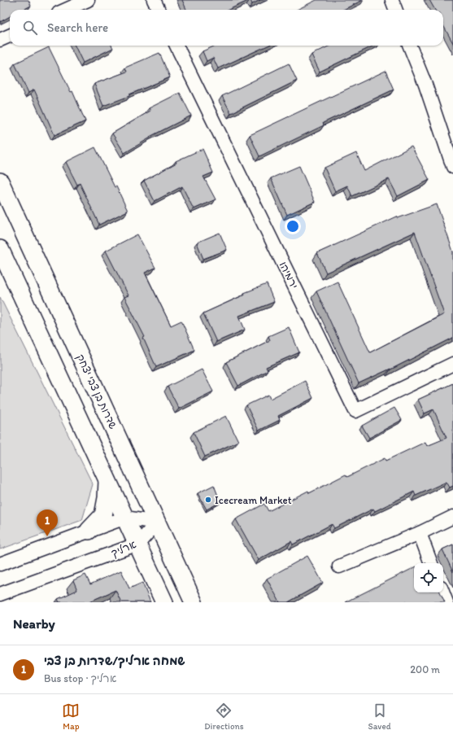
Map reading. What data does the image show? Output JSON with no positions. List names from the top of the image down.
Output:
{
  "streets": {
    "main road": ["שדרות בן צבי יצחק"],
    "street": ["ירמיהו", "ארליך"]
  },
  "crossings": [
    ["שדרות בן צבי יצחק", "ארליך"]
  ],
  "places": ["Icecream Market"],
  "page": {
    "search": "Search here",
    "pins": "1",
    "heading": "Nearby",
    "list": [
      {
        "mark": "1",
        "name": "שמחה ארליך/שדרות בן צבי",
        "note": "Bus stop · ארליך",
        "value": "200 m"
      }
    ],
    "nav": ["Map", "Directions", "Saved"]
  }
}
